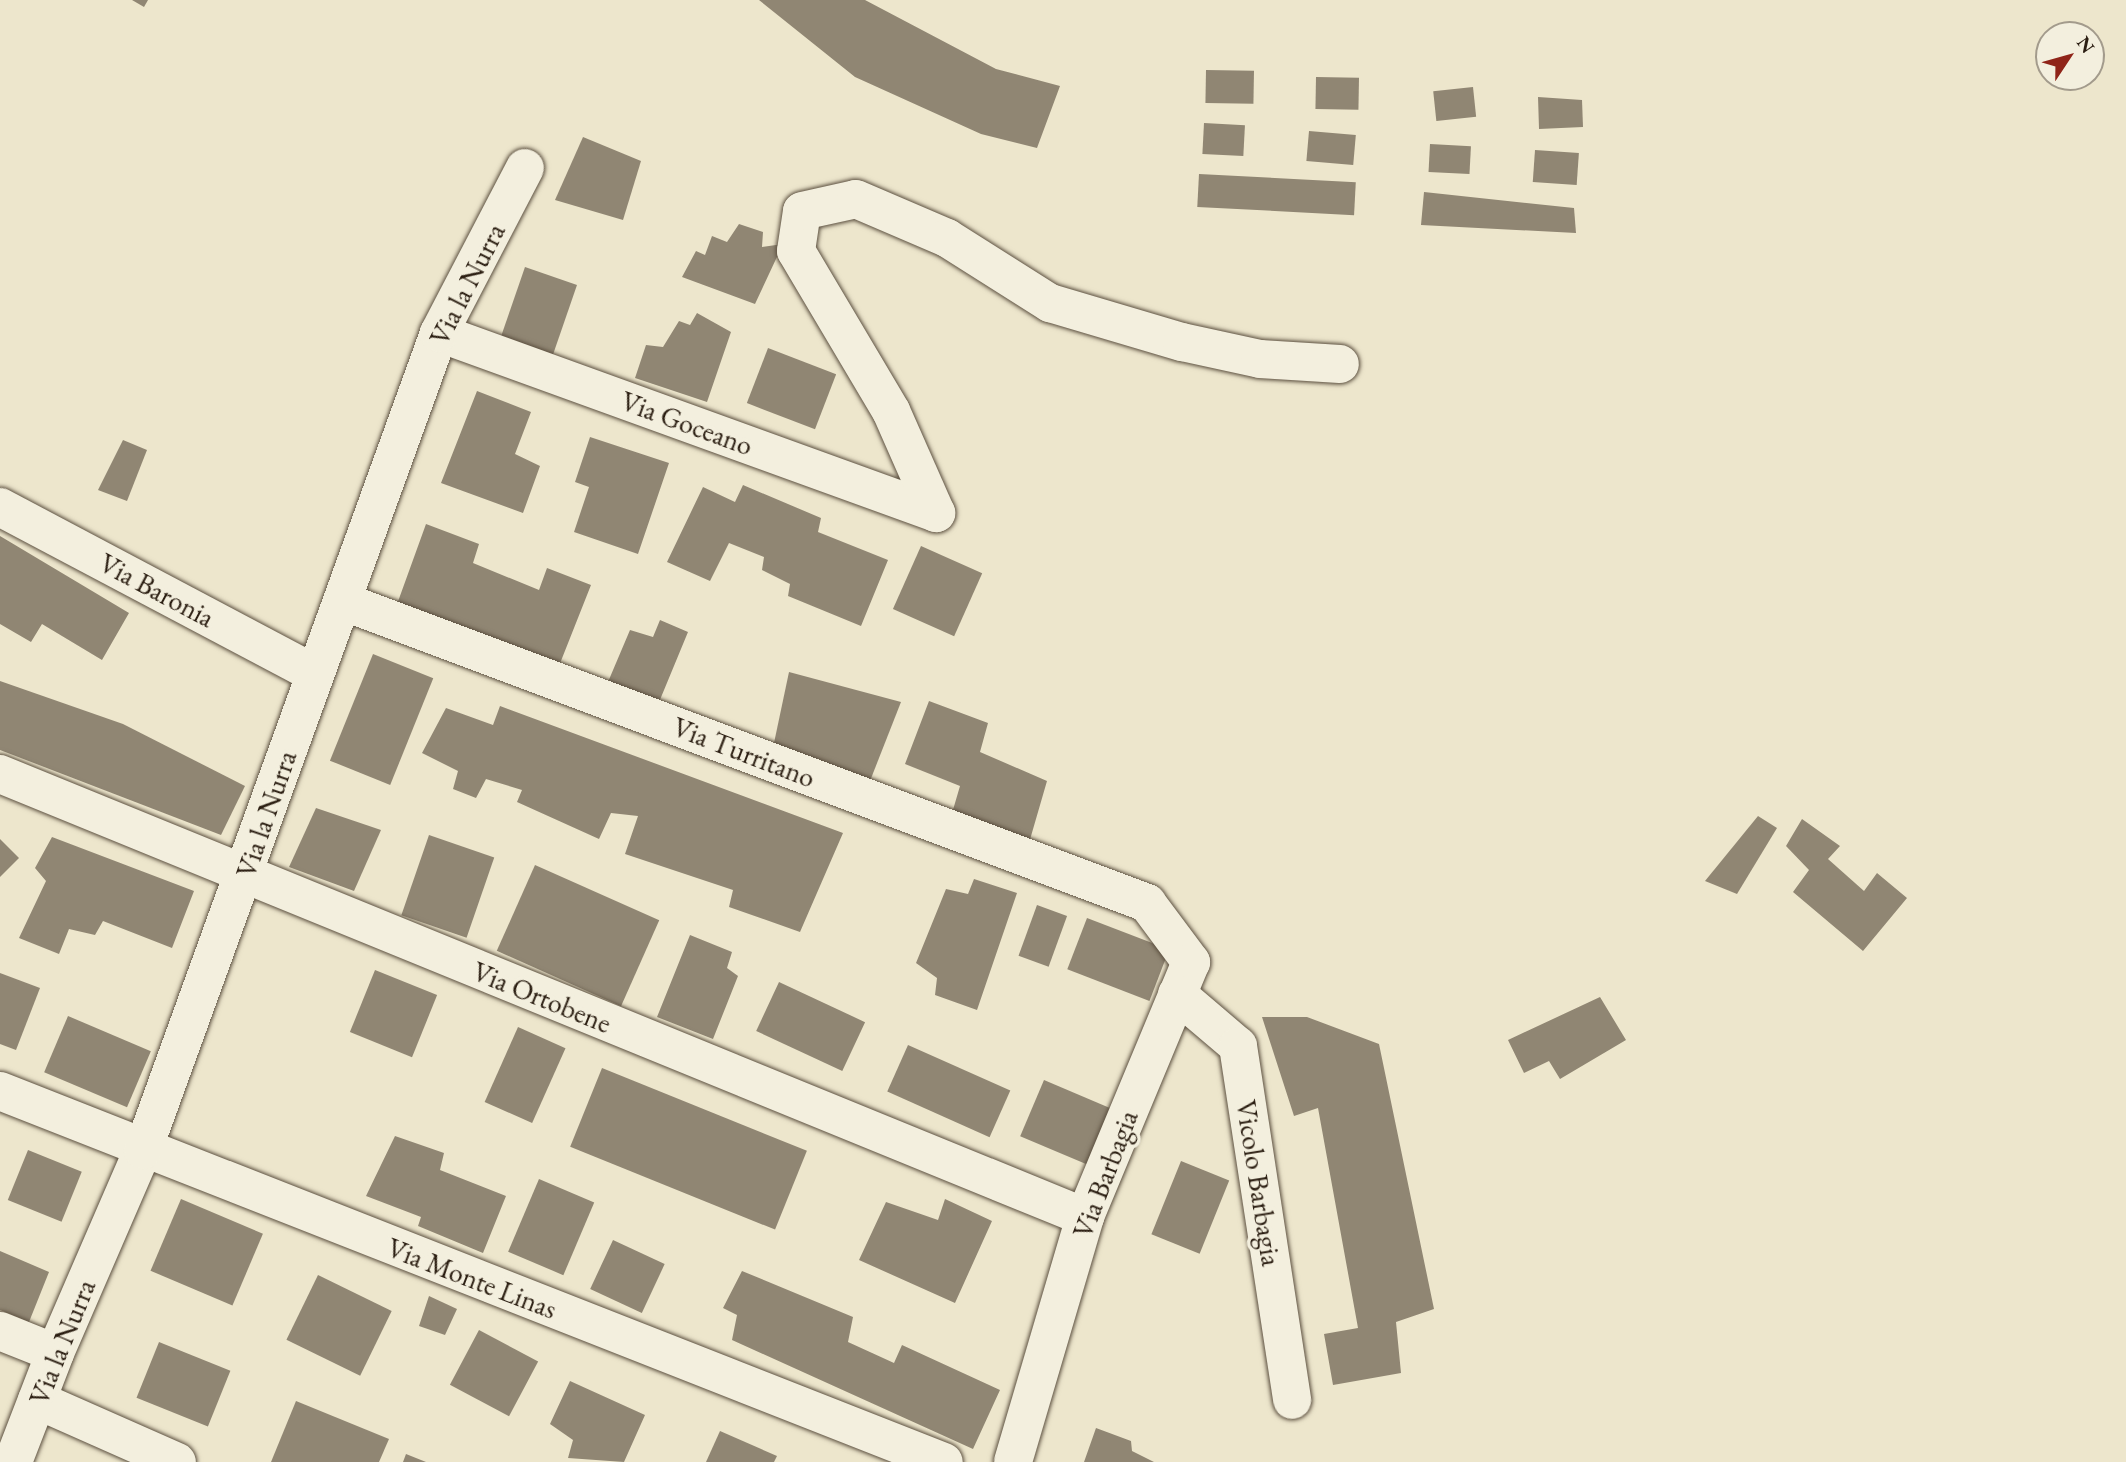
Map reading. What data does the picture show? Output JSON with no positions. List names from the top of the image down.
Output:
{
  "streets": {
    "street": [
      "Via la Nurra",
      "Via Goceano",
      "Via Baronia",
      "Via Turritano",
      "Via Ortobene",
      "Via Barbagia",
      "Vicolo Barbagia",
      "Via Monte Linas"
    ]
  },
  "crossings": [
    ["Via la Nurra", "Via Goceano"],
    ["Via la Nurra", "Via Baronia"],
    ["Via la Nurra", "Via Turritano"],
    ["Via la Nurra", "Via Ortobene"],
    ["Via la Nurra", "Via Monte Linas"],
    ["Via Turritano", "Via Barbagia"],
    ["Via Ortobene", "Via Barbagia"],
    ["Via Barbagia", "Vicolo Barbagia"]
  ],
  "north": "top right"
}
